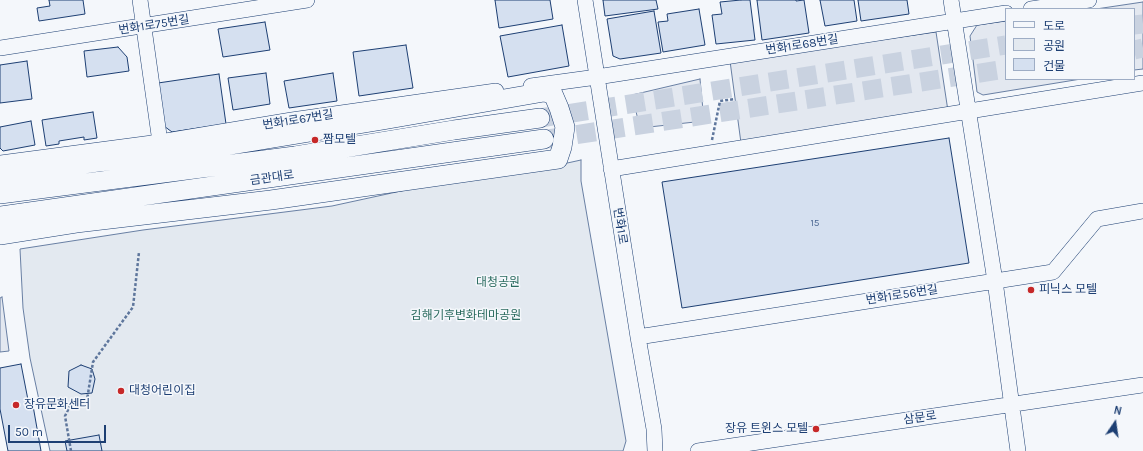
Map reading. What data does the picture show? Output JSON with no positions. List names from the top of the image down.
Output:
{
  "streets": {
    "main road": ["금관대로"],
    "street": [
      "번화1로75번길",
      "번화1로68번길",
      "번화1로67번길",
      "번화1로",
      "번화1로56번길",
      "삼문로"
    ]
  },
  "crossings": [
    ["번화1로68번길", "번화1로67번길"],
    ["번화1로68번길", "번화1로"],
    ["번화1로67번길", "번화1로"],
    ["번화1로", "번화1로56번길"]
  ],
  "parks": ["대청공원", "김해기후변화테마공원"],
  "places": [
    "짬모텔",
    "피닉스 모텔",
    "대청어린이집",
    "장유문화센터",
    "장유 트윈스 모텔"
  ],
  "house_numbers": ["15"],
  "legend": ["도로", "공원", "건물"],
  "scale_bar": "50 m",
  "north": "top"
}
